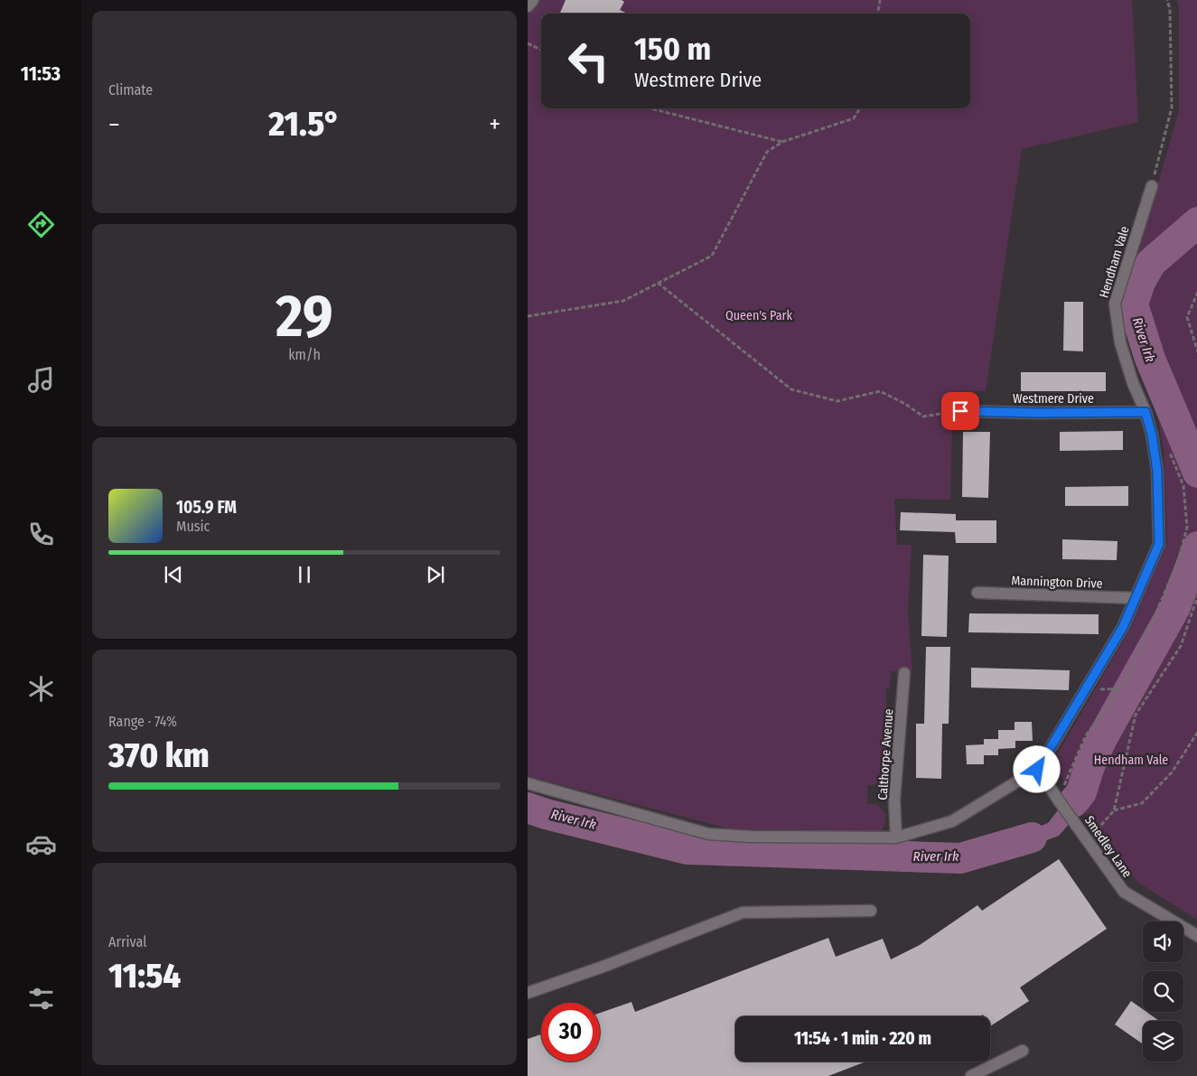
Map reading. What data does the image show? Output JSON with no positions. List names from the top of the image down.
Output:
{
  "streets": {
    "street": [
      "Hendham Vale",
      "Westmere Drive",
      "Mannington Drive",
      "Calthorpe Avenue",
      "Smedley Lane"
    ]
  },
  "crossings": [
    ["Hendham Vale", "Westmere Drive"],
    ["Hendham Vale", "Mannington Drive"],
    ["Hendham Vale", "Smedley Lane"]
  ],
  "water": ["River Irk"],
  "parks": ["Queen's Park", "Hendham Vale"],
  "page": {
    "tabs": "11:53",
    "tile": [
      "Climate",
      ["29", "km/h"],
      ["Range · 74%", "370 km"],
      ["Arrival", "11:54"]
    ],
    "turn": ["150 m", "Westmere Drive"],
    "heat": ["−", "21.5°", "+"],
    "song": ["105.9 FM", "Music"],
    "limit": "30",
    "trip": "11:54 · 1 min · 220 m"
  }
}
